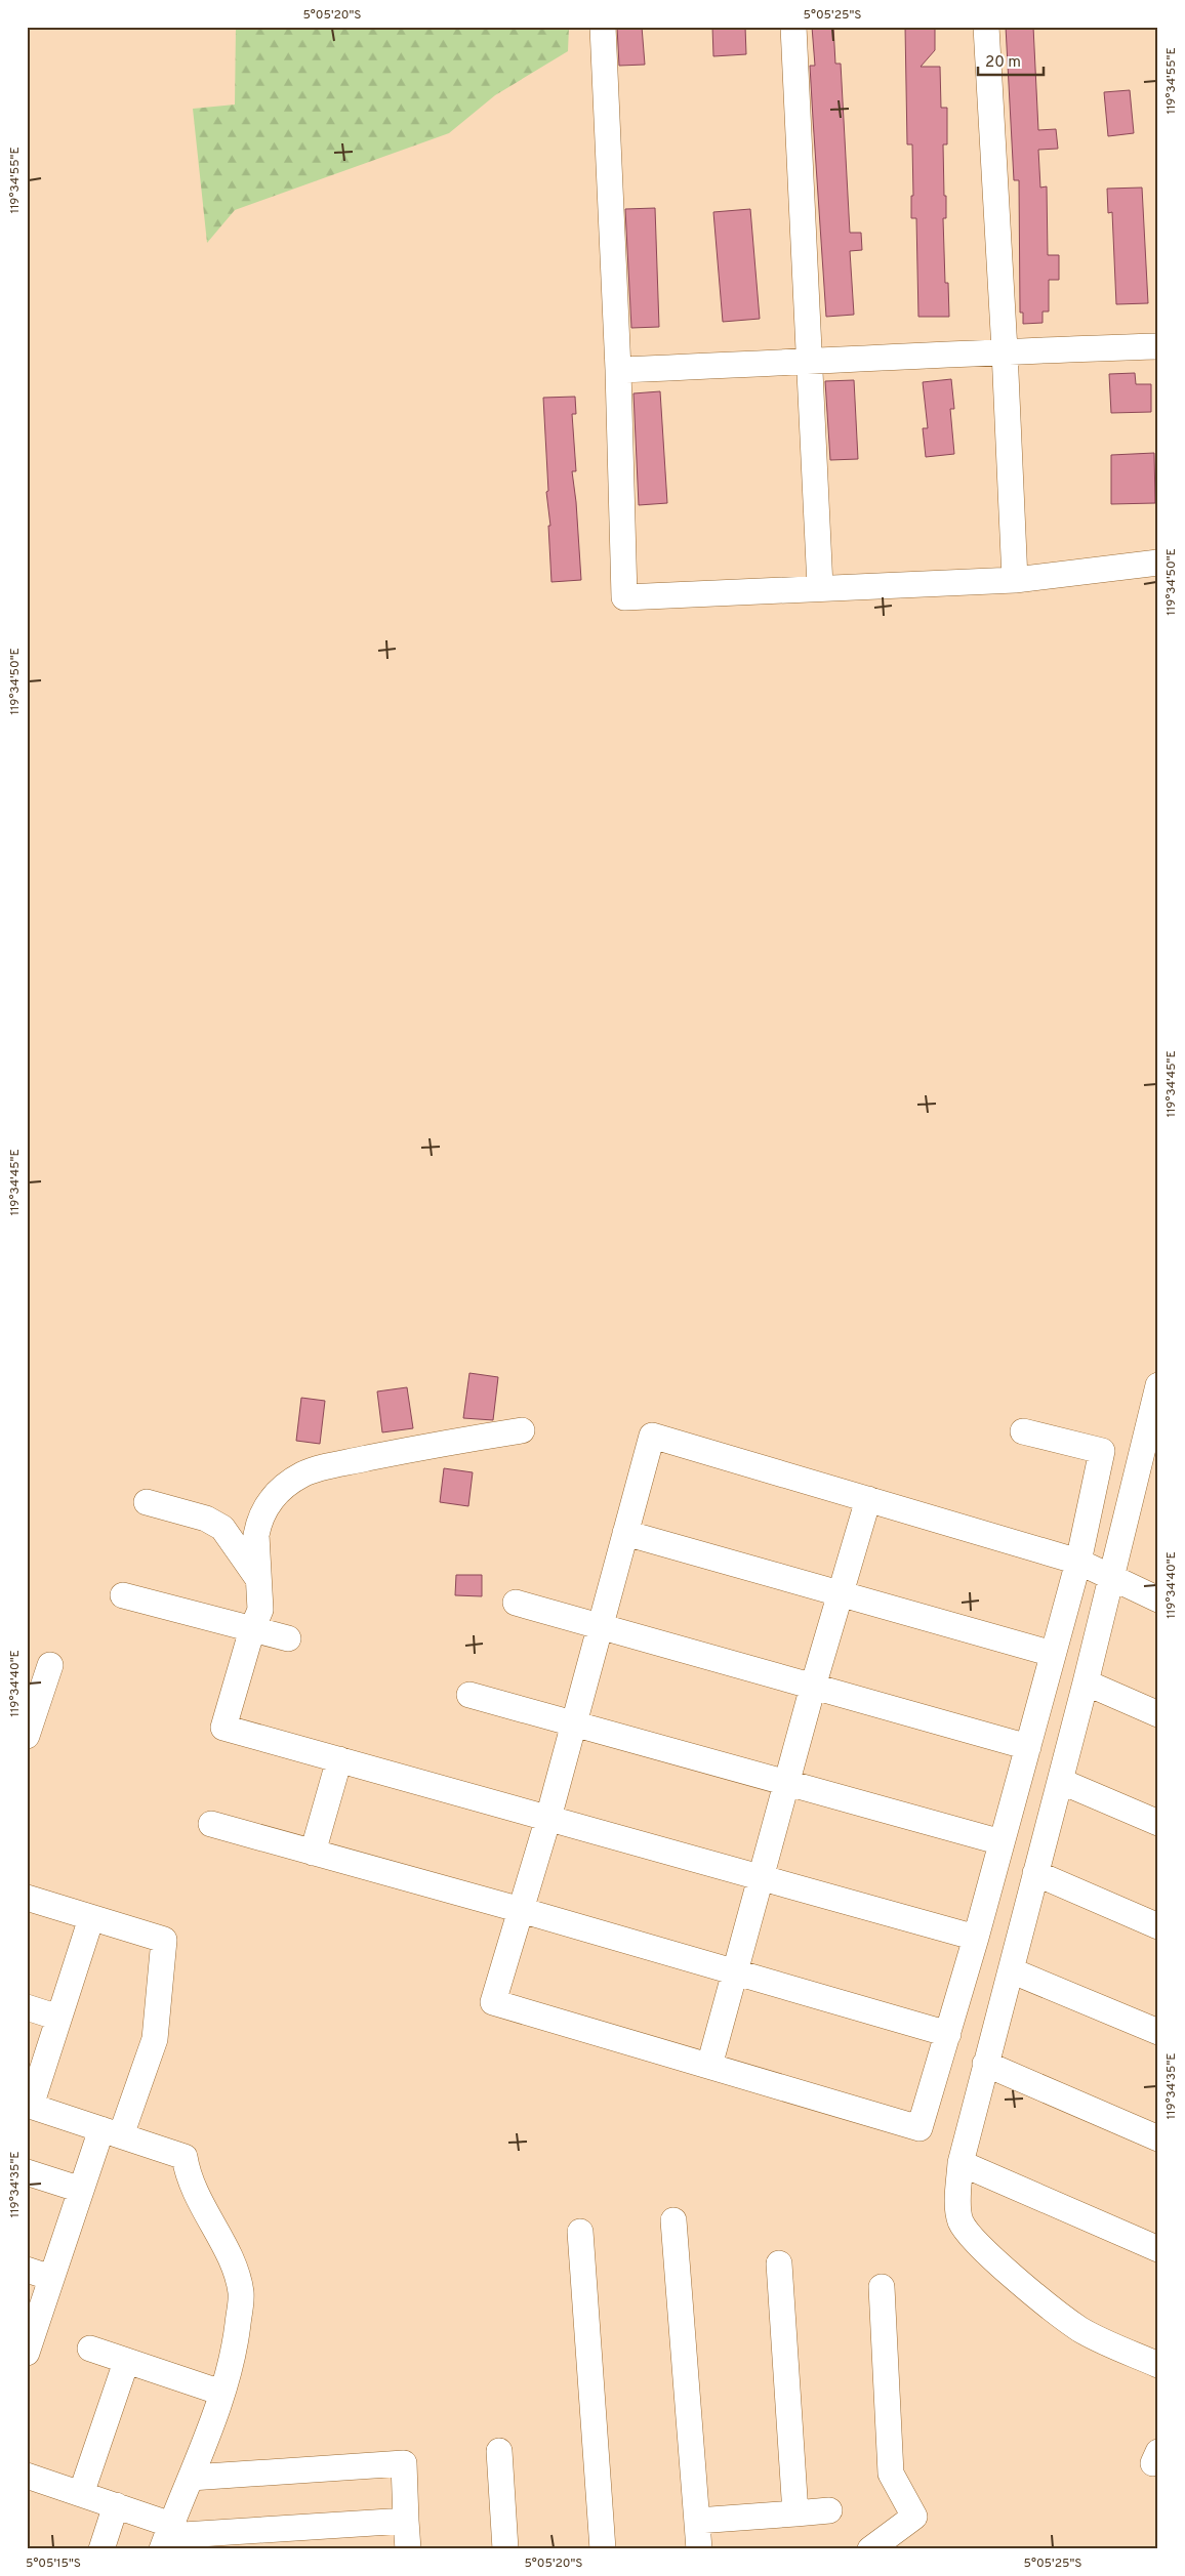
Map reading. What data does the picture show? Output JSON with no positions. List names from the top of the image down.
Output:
{
  "scale_bar": "20 m",
  "coordinates": [
    "5°05'20\"S",
    "5°05'25\"S",
    "119°34'55\"E",
    "119°34'50\"E",
    "119°34'45\"E",
    "119°34'40\"E",
    "119°34'35\"E",
    "5°05'15\"S"
  ]
}
